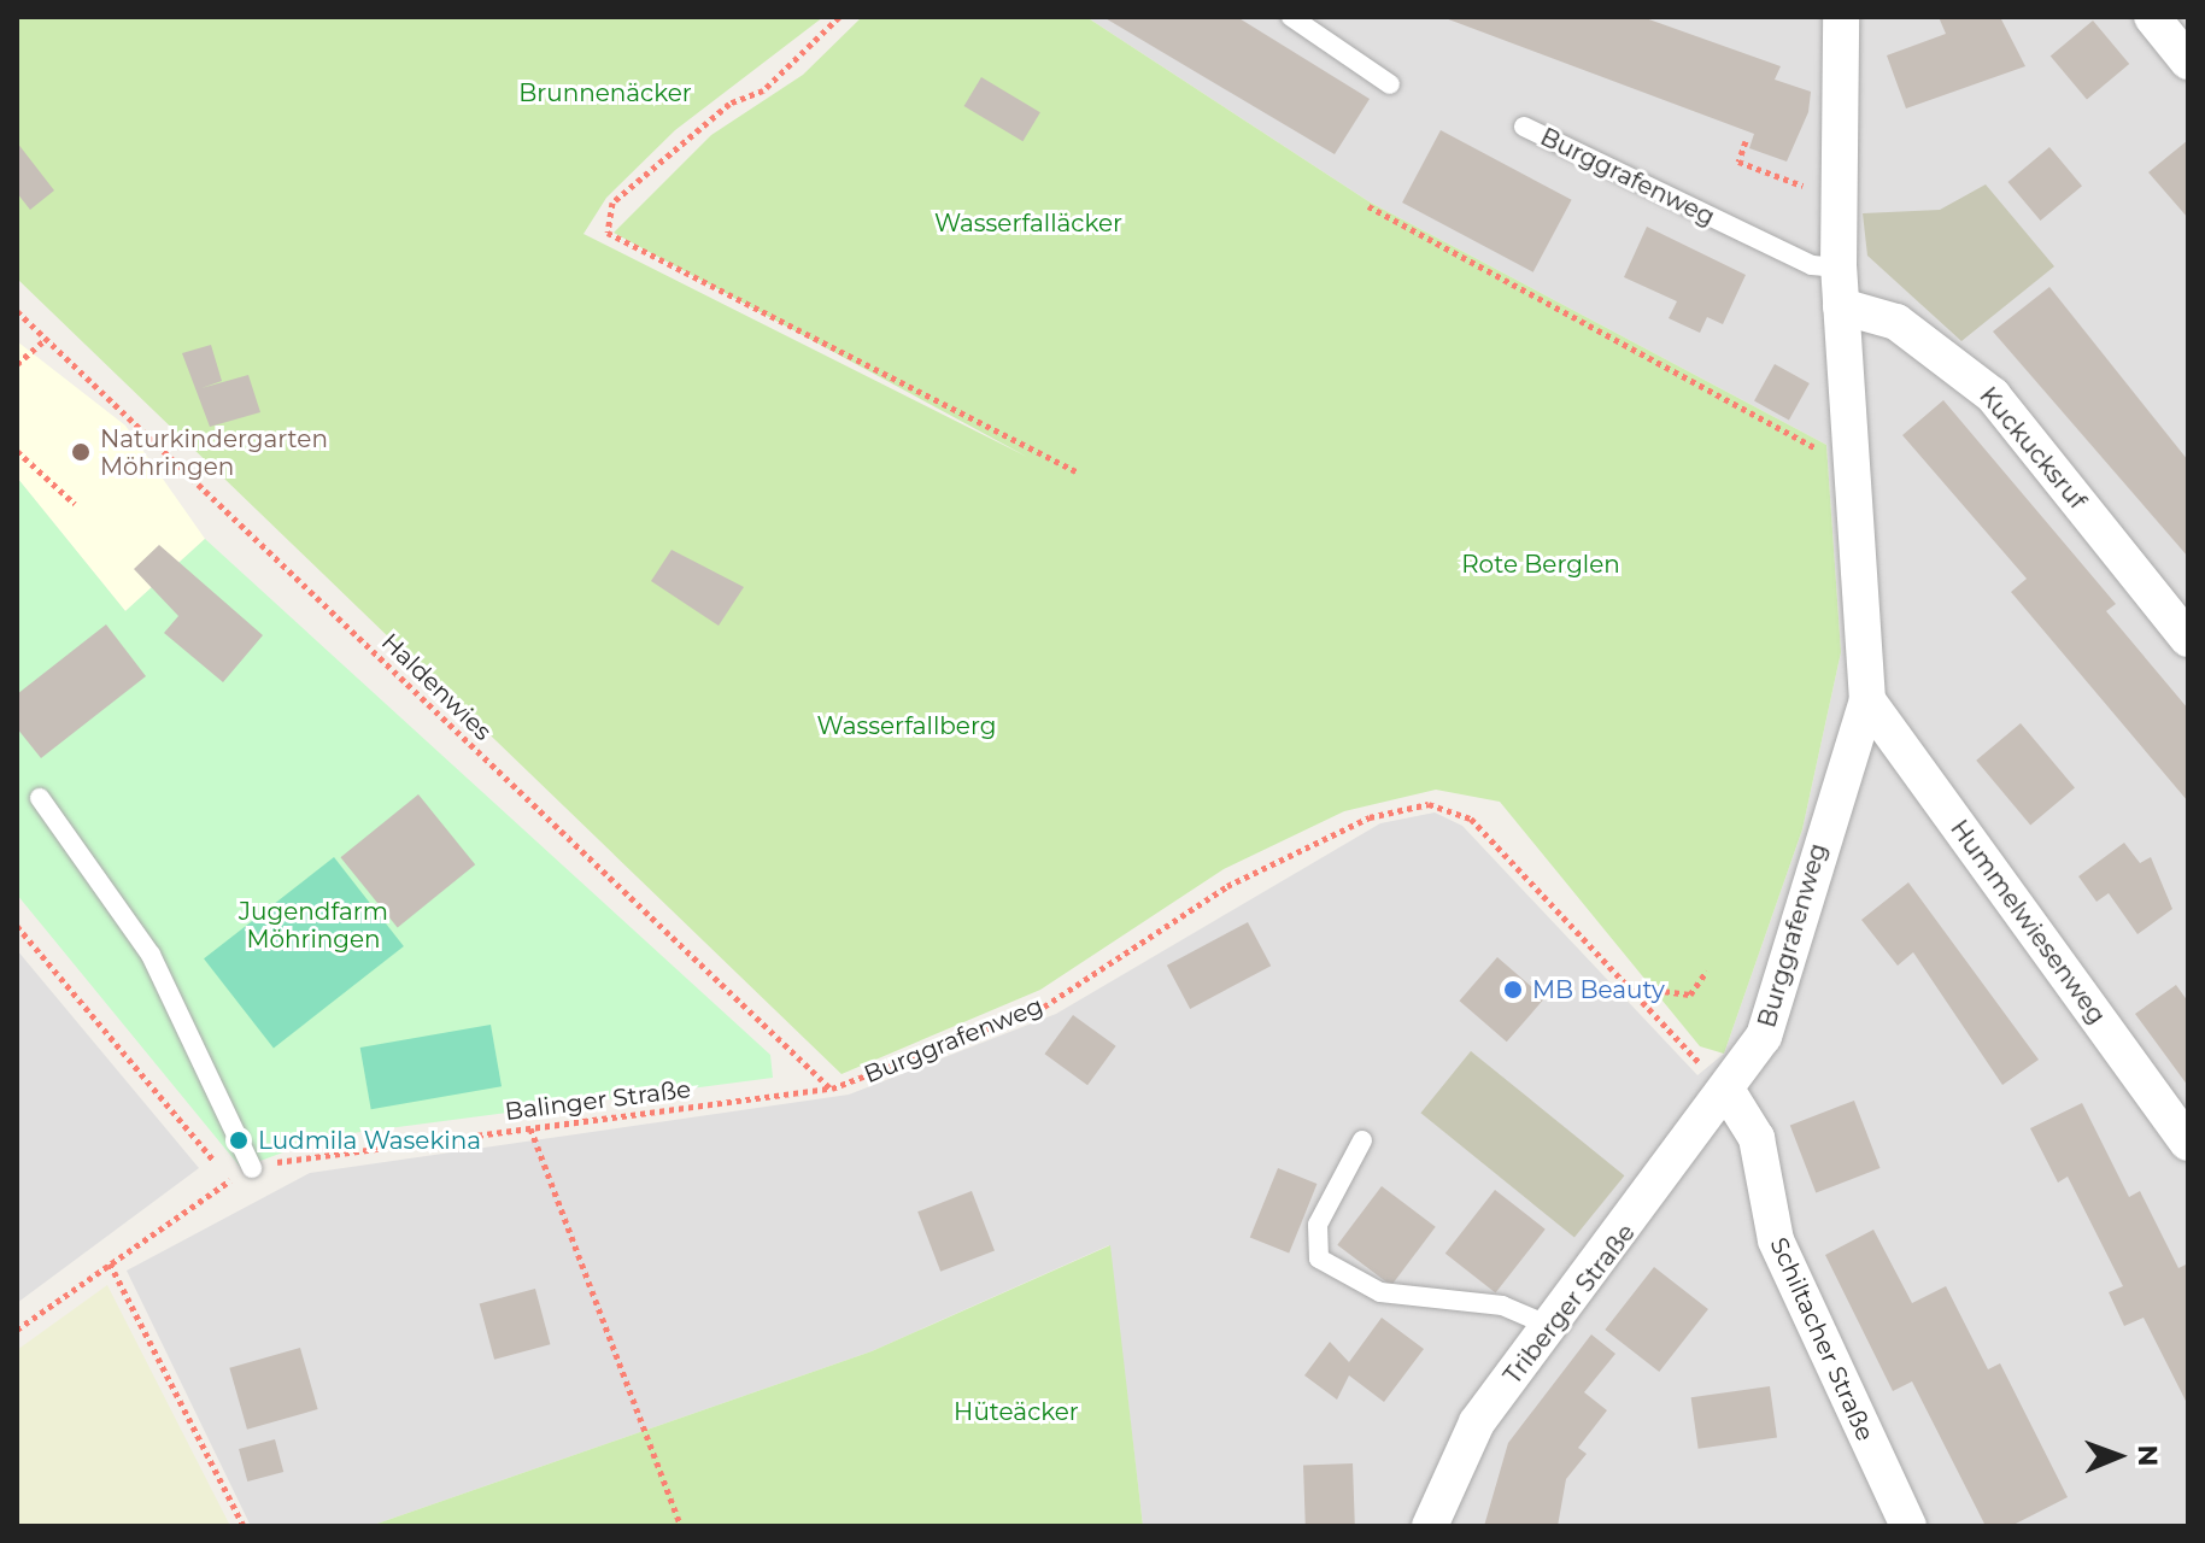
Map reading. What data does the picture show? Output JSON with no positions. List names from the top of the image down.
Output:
{
  "streets": {
    "street": [
      "Burggrafenweg",
      "Kuckucksruf",
      "Hummelwiesenweg",
      "Triberger Straße",
      "Schiltacher Straße"
    ],
    "path": ["Haldenwies", "Balinger Straße"]
  },
  "crossings": [
    ["Burggrafenweg", "Kuckucksruf"],
    ["Burggrafenweg", "Haldenwies"],
    ["Burggrafenweg", "Hummelwiesenweg"],
    ["Burggrafenweg", "Balinger Straße"],
    ["Burggrafenweg", "Triberger Straße"],
    ["Burggrafenweg", "Schiltacher Straße"],
    ["Haldenwies", "Balinger Straße"],
    ["Triberger Straße", "Schiltacher Straße"]
  ],
  "parks": [
    "Brunnenäcker",
    "Wasserfalläcker",
    "Rote Berglen",
    "Wasserfallberg",
    "Jugendfarm Möhringen",
    "Hüteäcker"
  ],
  "places": ["Naturkindergarten Möhringen", "MB Beauty", "Ludmila Wasekina"],
  "north": "right"
}
